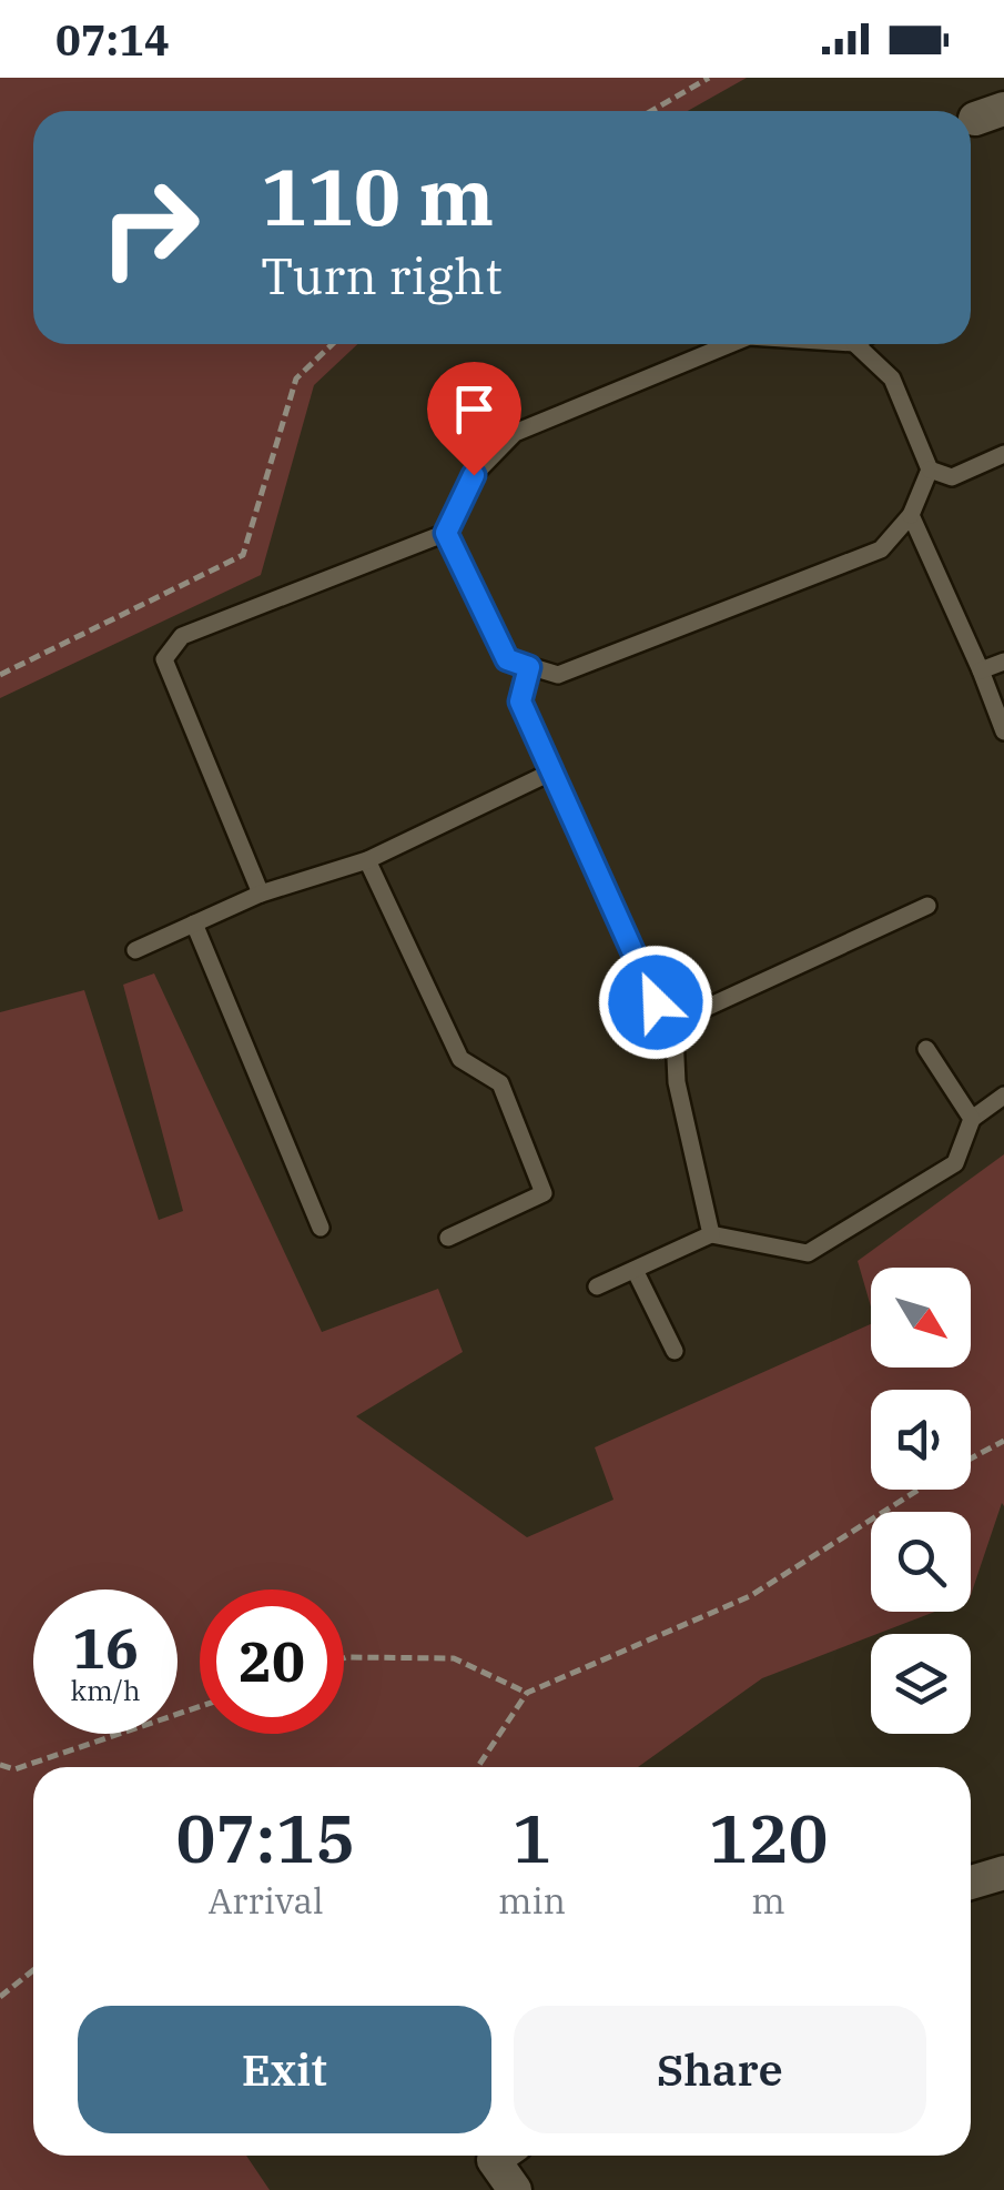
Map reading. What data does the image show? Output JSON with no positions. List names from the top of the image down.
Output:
{
  "north": "bottom right",
  "page": {
    "status": "07:14",
    "turn": ["110 m", "Turn right"],
    "speed": "16 km/h",
    "limit": "20",
    "eta": [
      "07:15",
      "Arrival",
      "1",
      "min",
      "120",
      "m"
    ],
    "buttons": ["Exit", "Share"]
  }
}
